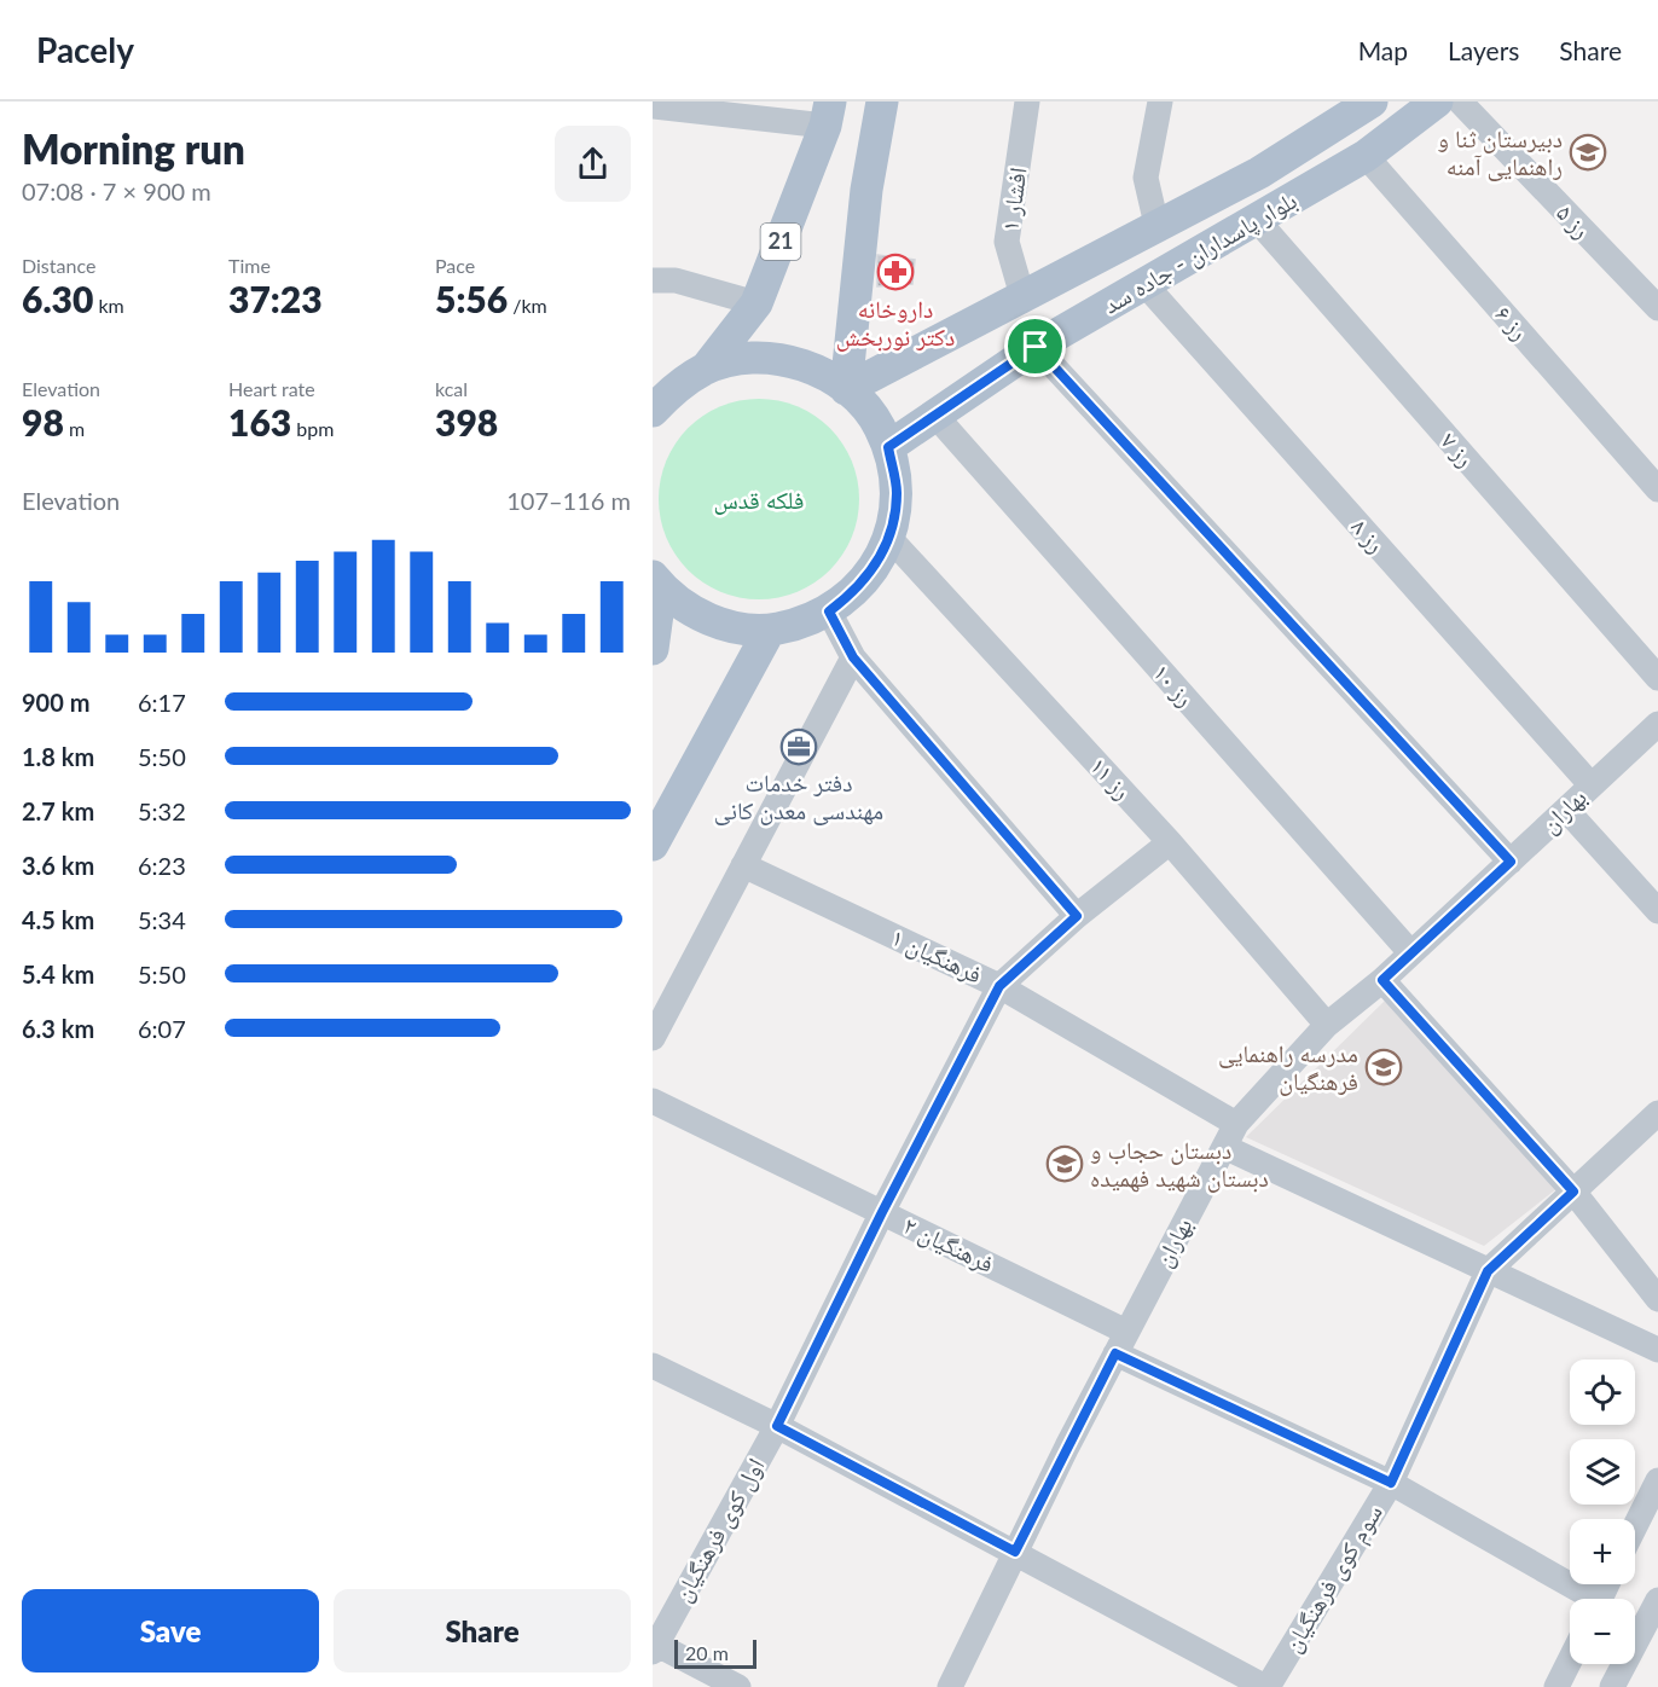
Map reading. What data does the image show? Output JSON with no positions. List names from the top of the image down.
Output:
{
  "streets": {
    "main road": ["21", "بلوار پاسداران - جاده سد"],
    "street": [
      "افشار ۱",
      "رز ۵",
      "رز ۶",
      "رز ۷",
      "رز ۸",
      "رز ۱۰",
      "رز ۱۱",
      "بهاران",
      "فرهنگیان ۱",
      "فرهنگیان ۲",
      "اول کوی فرهنگیان",
      "سوم کوی فرهنگیان"
    ]
  },
  "crossings": [
    ["افشار ۱", "بلوار پاسداران - جاده سد"],
    ["21", "بلوار پاسداران - جاده سد"],
    ["21", "رز ۱۱"],
    ["بلوار پاسداران - جاده سد", "رز ۶"],
    ["بلوار پاسداران - جاده سد", "رز ۷"],
    ["بلوار پاسداران - جاده سد", "رز ۸"],
    ["بلوار پاسداران - جاده سد", "رز ۱۰"],
    ["رز ۸", "بهاران"],
    ["رز ۱۰", "بهاران"],
    ["رز ۱۱", "بهاران"],
    ["رز ۱۱", "اول کوی فرهنگیان"],
    ["بهاران", "فرهنگیان ۱"],
    ["بهاران", "فرهنگیان ۲"],
    ["فرهنگیان ۱", "اول کوی فرهنگیان"],
    ["فرهنگیان ۲", "اول کوی فرهنگیان"],
    ["فرهنگیان ۲", "سوم کوی فرهنگیان"]
  ],
  "parks": ["فلکه قدس"],
  "places": {
    "school or university": ["دبیرستان ثنا و راهنمایی آمنه", "مدرسه راهنمایی فرهنگیان", "دبستان حجاب و دبستان شهید فهمیده"],
    "pharmacy": ["داروخانه دکتر نوربخش"],
    "office": ["دفتر خدمات مهندسی معدن کانی"]
  },
  "scale_bar": "20 m",
  "page": {
    "header": "Pacely",
    "nav": ["Map", "Layers", "Share"],
    "heading": ["Morning run", "07:08 · 7 × 900 m"],
    "stats": [
      ["Distance", "6.30 km"],
      ["Time", "37:23"],
      ["Pace", "5:56 /km"],
      ["Elevation", "98 m"],
      ["Heart rate", "163 bpm"],
      ["kcal", "398"]
    ],
    "chart": ["Elevation", "107–116 m"],
    "list": [
      {
        "name": "900 m",
        "note": "6:17"
      },
      {
        "name": "1.8 km",
        "note": "5:50"
      },
      {
        "name": "2.7 km",
        "note": "5:32"
      },
      {
        "name": "3.6 km",
        "note": "6:23"
      },
      {
        "name": "4.5 km",
        "note": "5:34"
      },
      {
        "name": "5.4 km",
        "note": "5:50"
      },
      {
        "name": "6.3 km",
        "note": "6:07"
      }
    ],
    "map_buttons": ["+", "−"],
    "buttons": ["Save", "Share"],
    "scale": "20 m"
  }
}
